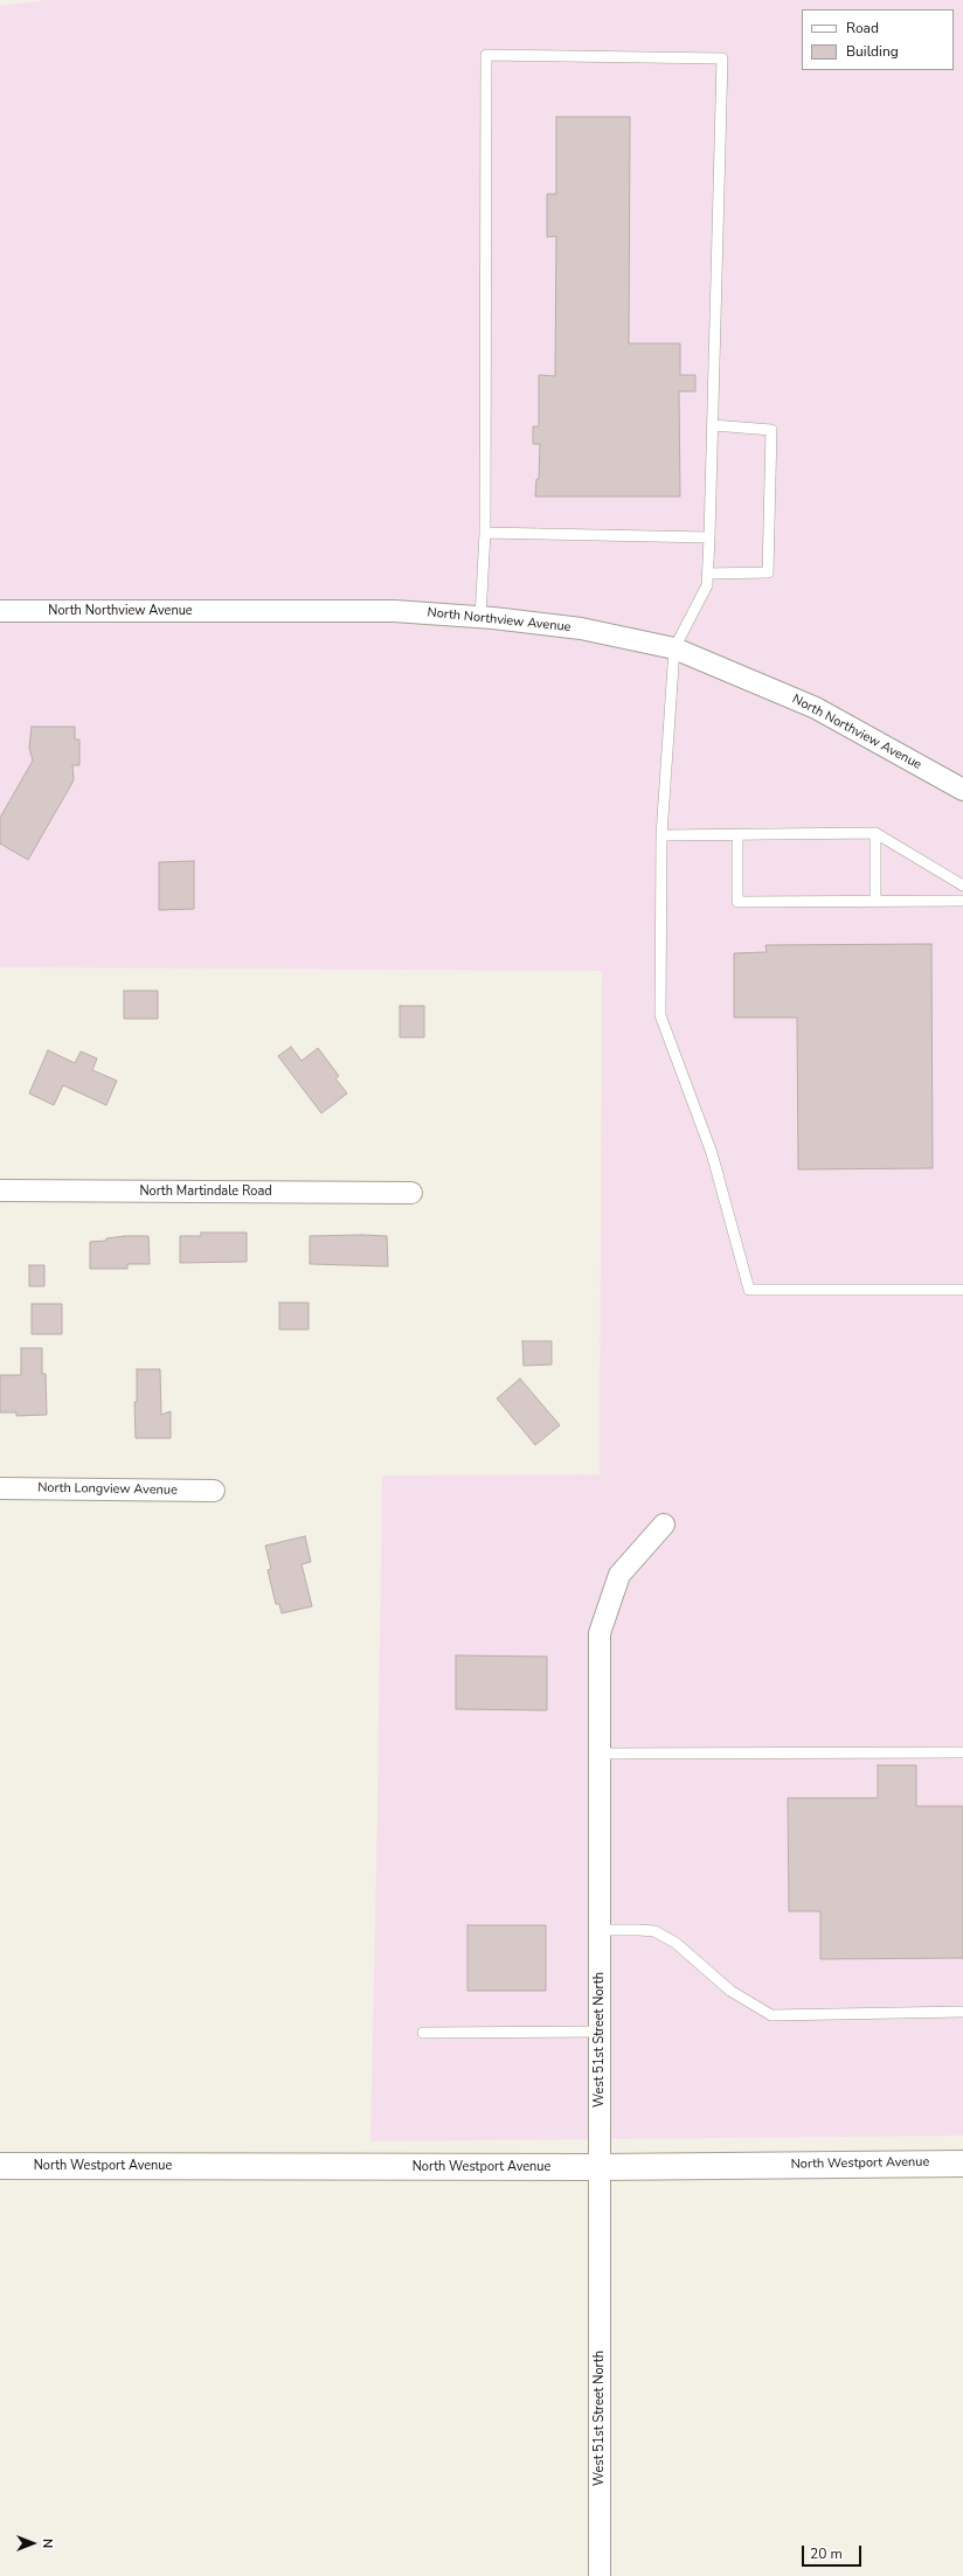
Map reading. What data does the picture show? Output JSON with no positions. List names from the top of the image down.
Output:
{
  "streets": {
    "main road": ["North Westport Avenue"],
    "street": [
      "North Northview Avenue",
      "North Martindale Road",
      "North Longview Avenue",
      "West 51st Street North"
    ]
  },
  "crossings": [
    ["West 51st Street North", "North Westport Avenue"]
  ],
  "legend": ["Road", "Building"],
  "scale_bar": "20 m",
  "north": "right"
}
